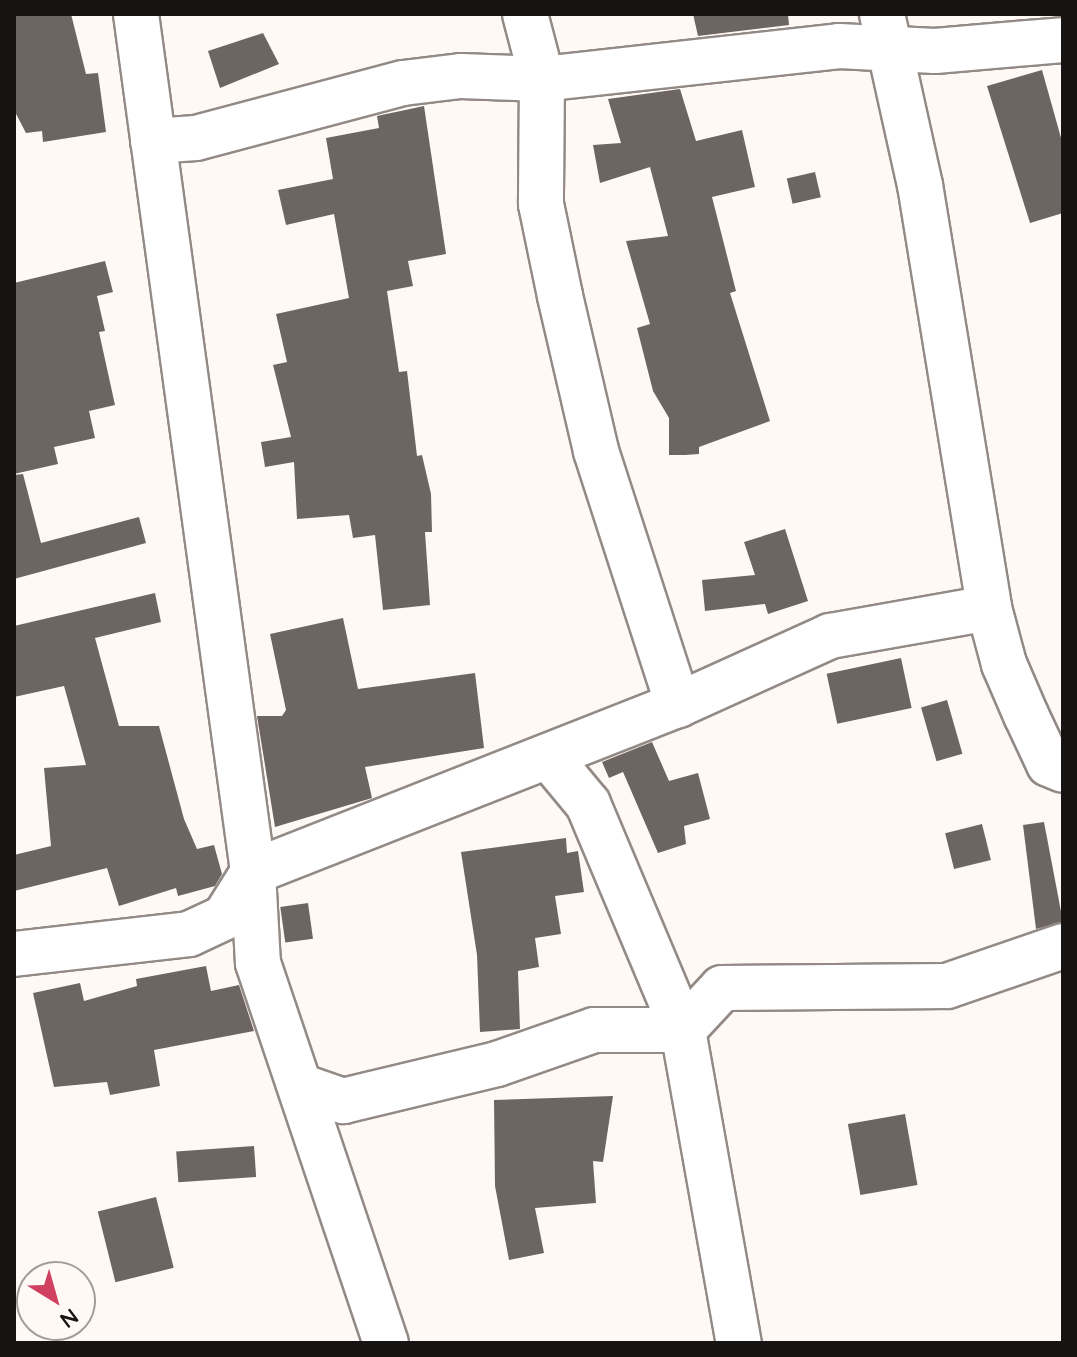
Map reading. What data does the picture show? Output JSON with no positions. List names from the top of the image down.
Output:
{
  "north": "bottom right"
}
